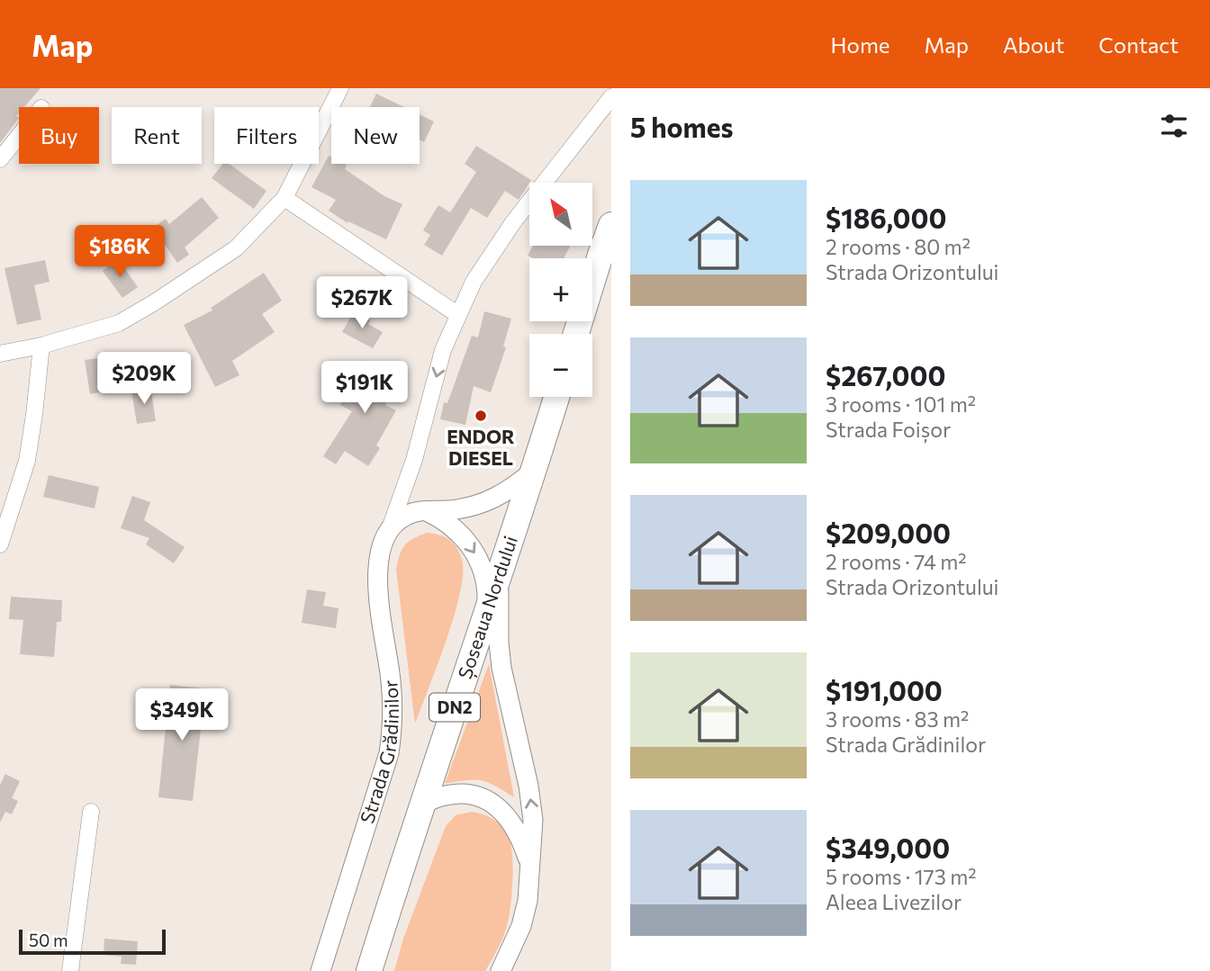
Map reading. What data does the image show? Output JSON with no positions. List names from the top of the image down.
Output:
{
  "streets": {
    "main road": ["Șoseaua Nordului", "DN2"],
    "street": ["Strada Grădinilor"]
  },
  "places": ["ENDOR DIESEL"],
  "scale_bar": "50 m",
  "north": "top left",
  "page": {
    "header": "Map",
    "nav": [
      "Home",
      "Map",
      "About",
      "Contact"
    ],
    "heading": "5 homes",
    "chip": [
      "Buy",
      "Rent",
      "Filters",
      "New"
    ],
    "list": [
      {
        "name": "$186,000",
        "note": "2 rooms · 80 m² · Strada Orizontului"
      },
      {
        "name": "$267,000",
        "note": "3 rooms · 101 m² · Strada Foișor"
      },
      {
        "name": "$209,000",
        "note": "2 rooms · 74 m² · Strada Orizontului"
      },
      {
        "name": "$191,000",
        "note": "3 rooms · 83 m² · Strada Grădinilor"
      },
      {
        "name": "$349,000",
        "note": "5 rooms · 173 m² · Aleea Livezilor"
      }
    ],
    "map_buttons": ["+", "−"],
    "price": [
      "$186K",
      "$267K",
      "$209K",
      "$191K",
      "$349K"
    ],
    "scale": "50 m"
  }
}
